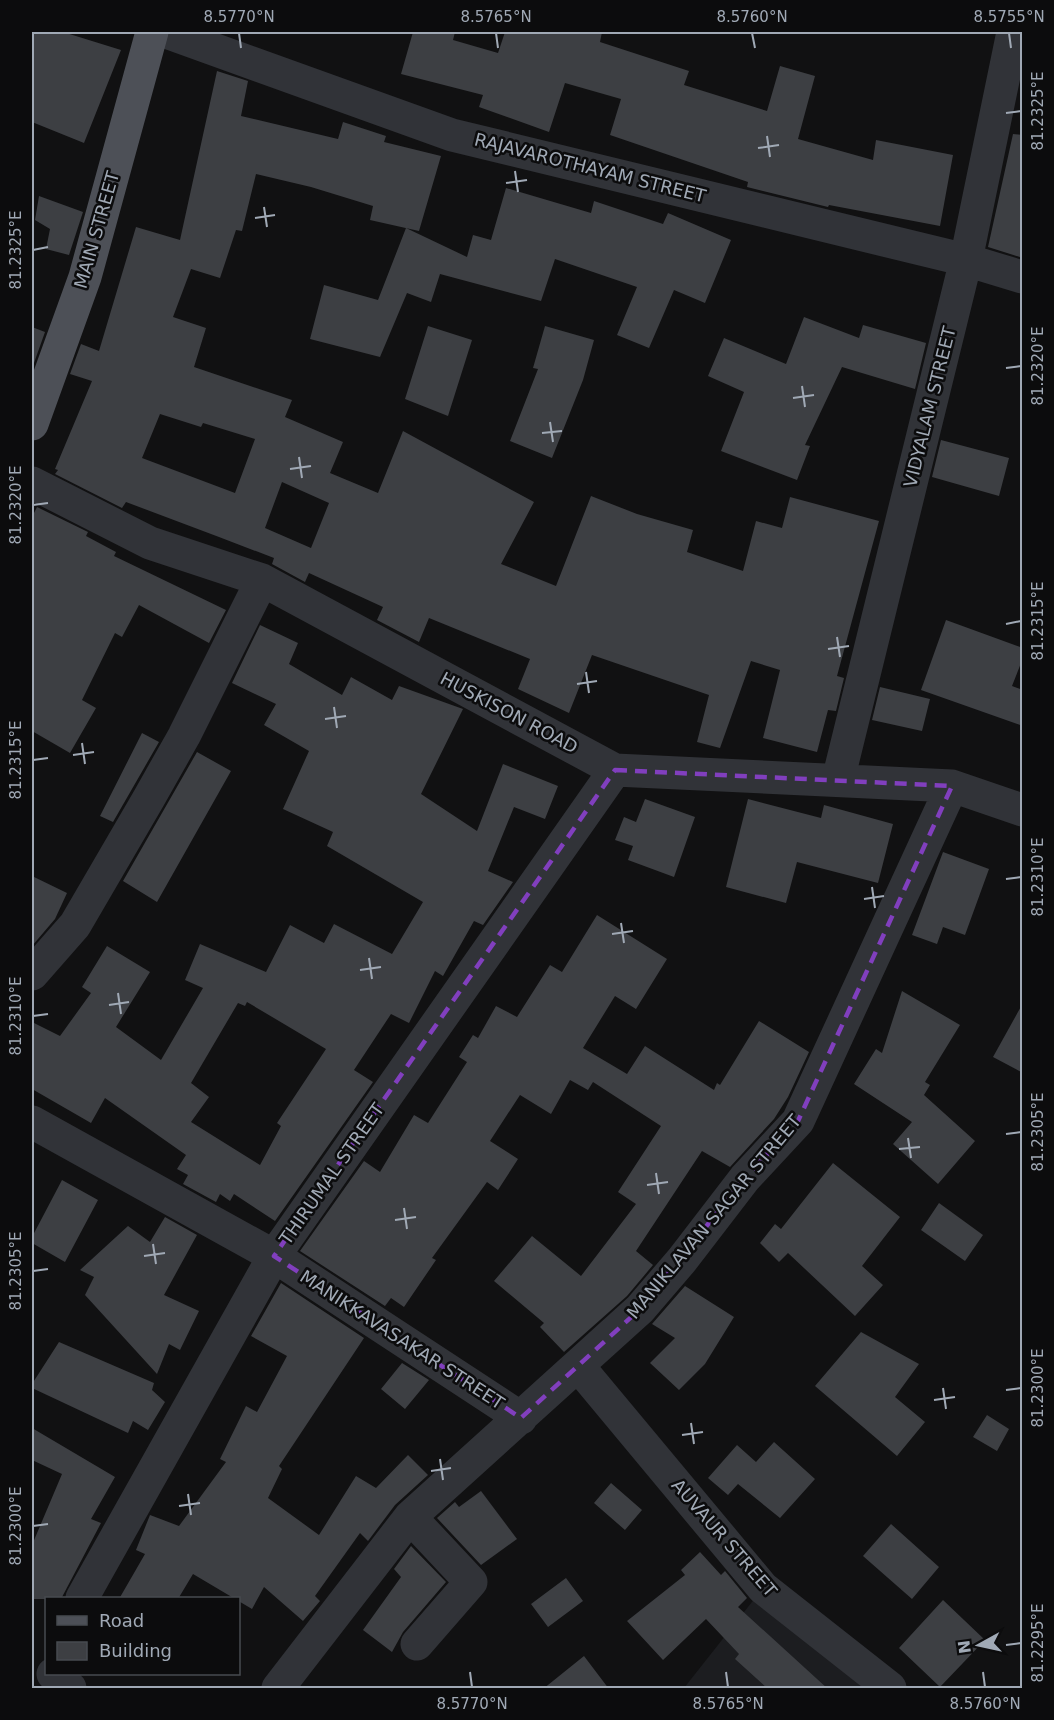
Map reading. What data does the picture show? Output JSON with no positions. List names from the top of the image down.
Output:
{
  "streets": {
    "main road": ["MAIN STREET"],
    "street": [
      "RAJAVAROTHAYAM STREET",
      "VIDYALAM STREET",
      "HUSKISON ROAD",
      "THIRUMAL STREET",
      "MANIKLAVAN SAGAR STREET",
      "MANIKKAVASAKAR STREET",
      "AUVAUR STREET"
    ]
  },
  "crossings": [
    ["RAJAVAROTHAYAM STREET", "VIDYALAM STREET"],
    ["VIDYALAM STREET", "HUSKISON ROAD"],
    ["HUSKISON ROAD", "THIRUMAL STREET"],
    ["HUSKISON ROAD", "MANIKLAVAN SAGAR STREET"],
    ["THIRUMAL STREET", "MANIKKAVASAKAR STREET"],
    ["MANIKLAVAN SAGAR STREET", "MANIKKAVASAKAR STREET"],
    ["MANIKLAVAN SAGAR STREET", "AUVAUR STREET"]
  ],
  "legend": ["Road", "Building"],
  "north": "left",
  "coordinates": [
    "8.5770°N",
    "8.5765°N",
    "8.5760°N",
    "8.5755°N",
    "81.2325°E",
    "81.2320°E",
    "81.2315°E",
    "81.2310°E",
    "81.2305°E",
    "81.2300°E",
    "81.2295°E"
  ]
}
